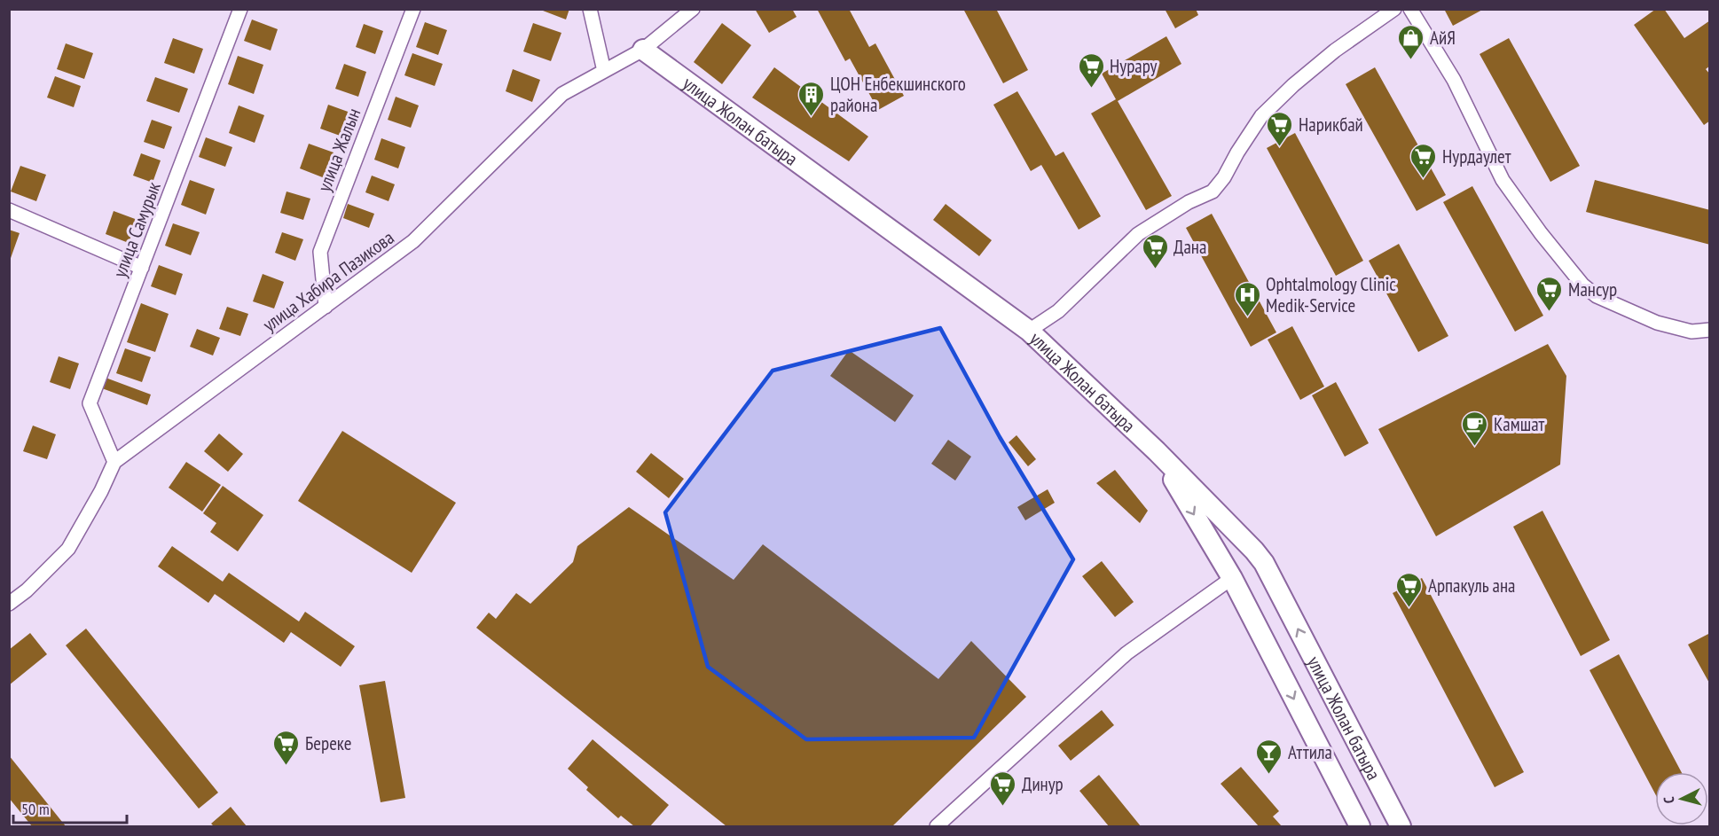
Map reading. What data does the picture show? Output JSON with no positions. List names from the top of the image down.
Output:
{
  "streets": {
    "street": [
      "улица Жолан батыра",
      "улица Жалын",
      "улица Самурык",
      "улица Хабира Пазикова"
    ]
  },
  "crossings": [
    ["улица Жолан батыра", "улица Хабира Пазикова"],
    ["улица Жалын", "улица Хабира Пазикова"],
    ["улица Самурык", "улица Хабира Пазикова"]
  ],
  "places": {
    "shop": ["АйЯ"],
    "supermarket": [
      "Нурару",
      "Нарикбай",
      "Нурдаулет",
      "Дана",
      "Мансур",
      "Арпакуль ана",
      "Береке",
      "Динур"
    ],
    "building": ["ЦОН Енбекшинского района"],
    "hospital": ["Ophtalmology Clinic Medik-Service"],
    "cafe": ["Камшат"],
    "bar": ["Аттила"]
  },
  "scale_bar": "50 m",
  "north": "left"
}
